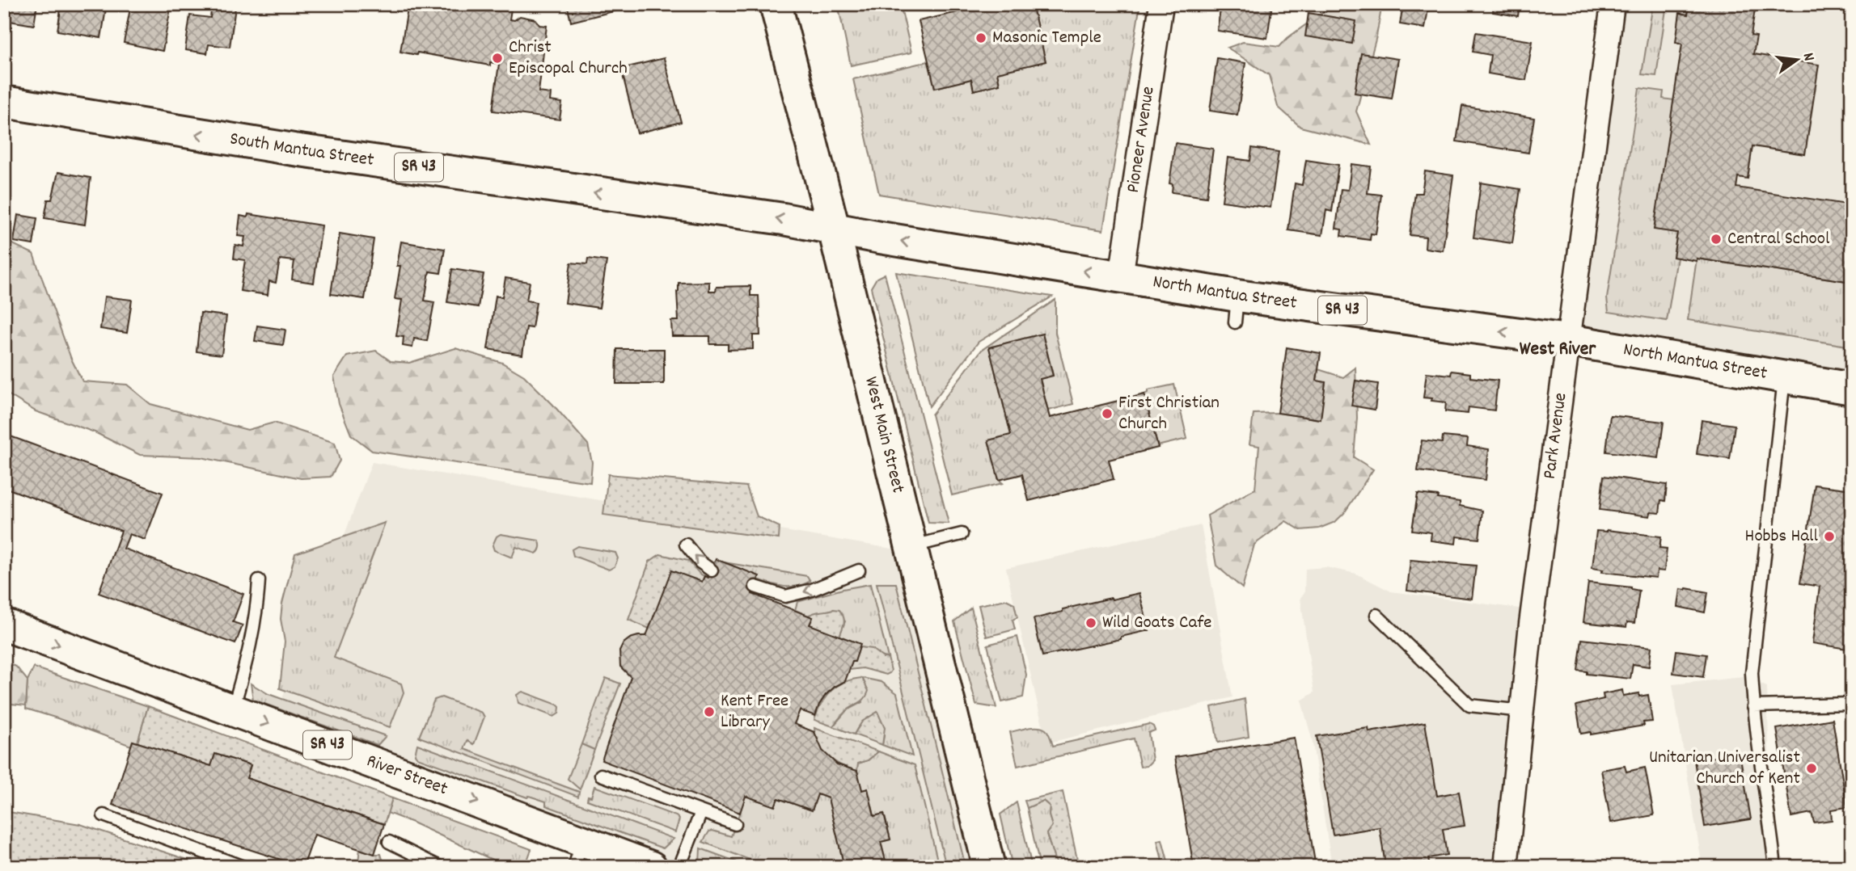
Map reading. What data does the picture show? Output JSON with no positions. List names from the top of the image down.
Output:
{
  "streets": {
    "main road": [
      "South Mantua Street",
      "SR 43",
      "North Mantua Street",
      "West Main Street",
      "River Street"
    ],
    "street": ["Pioneer Avenue", "Park Avenue"]
  },
  "crossings": [
    ["Pioneer Avenue", "North Mantua Street"],
    ["South Mantua Street", "North Mantua Street"],
    ["South Mantua Street", "West Main Street"],
    ["North Mantua Street", "Park Avenue"],
    ["North Mantua Street", "West Main Street"]
  ],
  "one_way": ["South Mantua Street", "North Mantua Street", "River Street"],
  "districts": ["West River"],
  "places": [
    "Masonic Temple",
    "Christ Episcopal Church",
    "Central School",
    "First Christian Church",
    "Hobbs Hall",
    "Wild Goats Cafe",
    "Kent Free Library",
    "Unitarian Universalist Church of Kent"
  ],
  "north": "right"
}
